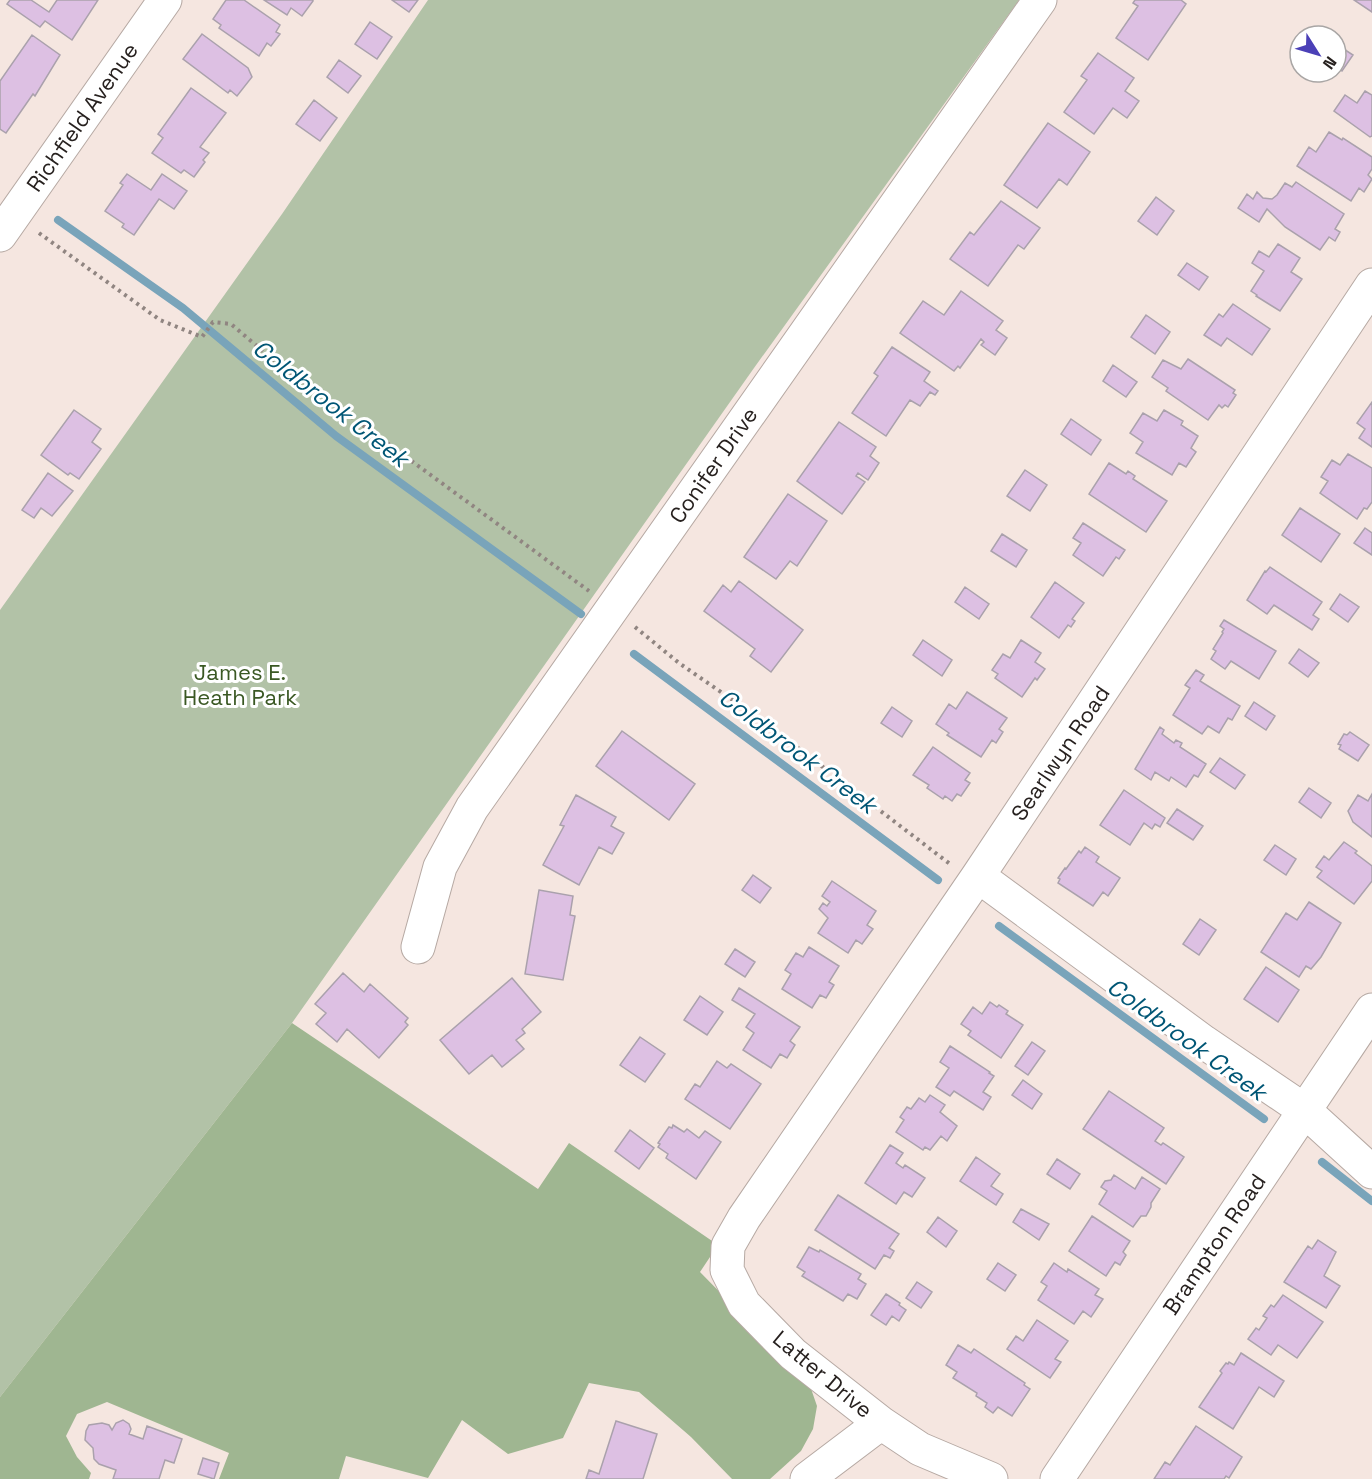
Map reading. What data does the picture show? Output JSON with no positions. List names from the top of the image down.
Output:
{
  "streets": {
    "street": [
      "Richfield Avenue",
      "Conifer Drive",
      "Searlwyn Road",
      "Brampton Road",
      "Latter Drive"
    ]
  },
  "crossings": [
    ["Searlwyn Road", "Latter Drive"]
  ],
  "water": ["Coldbrook Creek"],
  "parks": ["James E. Heath Park"],
  "north": "bottom right"
}
